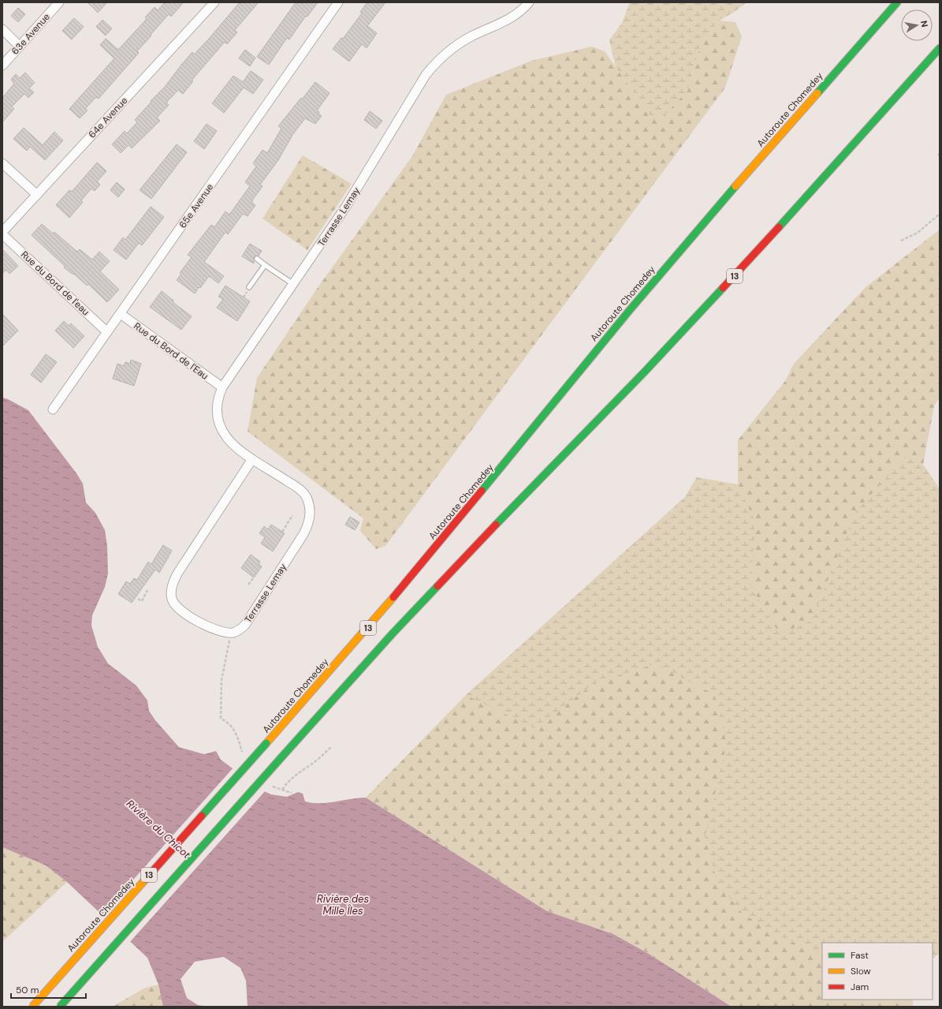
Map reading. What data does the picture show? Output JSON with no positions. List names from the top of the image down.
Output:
{
  "streets": {
    "highway": ["Autoroute Chomedey", "13"],
    "street": [
      "63e Avenue",
      "64e Avenue",
      "65e Avenue",
      "Terrasse Lemay",
      "Rue du Bord de l'eau",
      "Rue du Bord de l'Eau"
    ]
  },
  "crossings": [
    ["64e Avenue", "Rue du Bord de l'eau"],
    ["65e Avenue", "Rue du Bord de l'eau"],
    ["65e Avenue", "Rue du Bord de l'Eau"],
    ["Terrasse Lemay", "Rue du Bord de l'Eau"]
  ],
  "water": ["Rivière du Chicot", "Rivière des Mille Îles"],
  "legend": ["Fast", "Slow", "Jam"],
  "scale_bar": "50 m",
  "north": "right"
}
